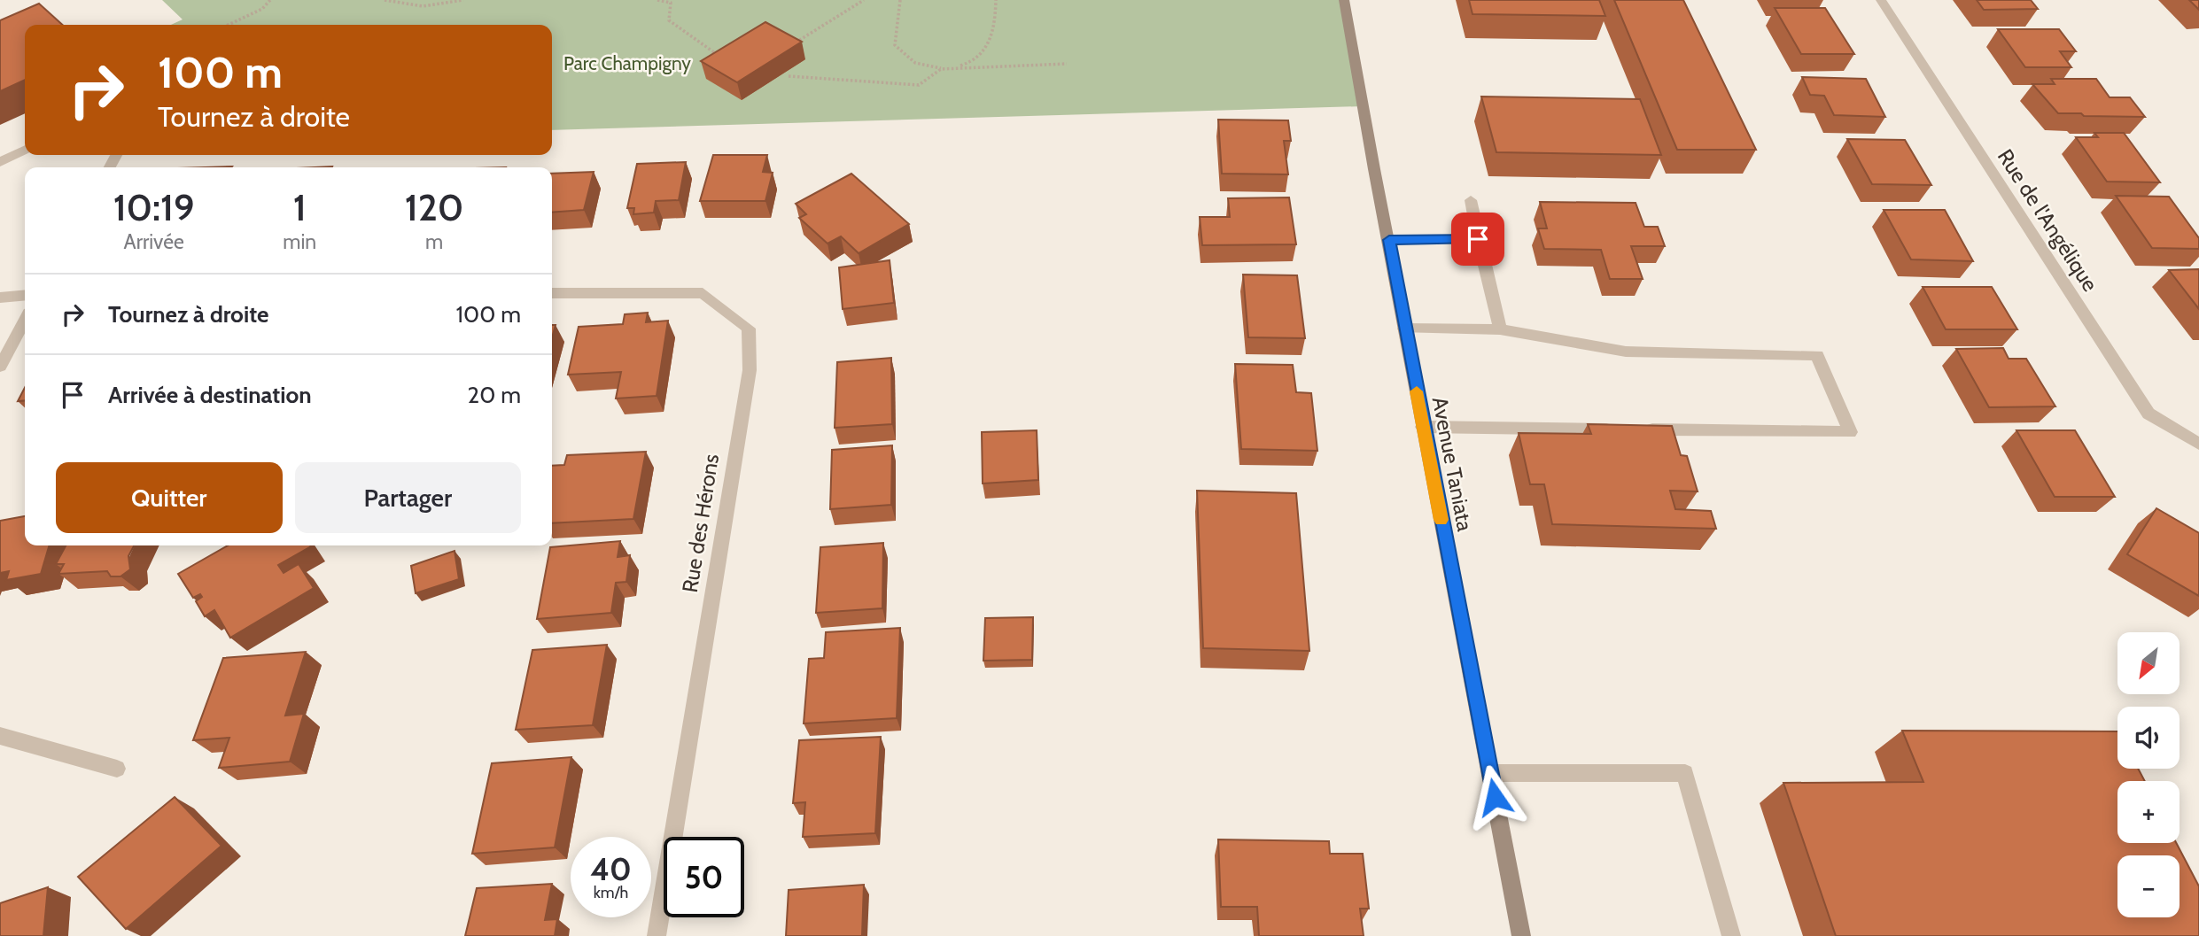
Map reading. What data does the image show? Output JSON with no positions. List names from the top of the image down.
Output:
{
  "streets": {
    "main road": ["Avenue Taniata"],
    "street": ["Rue de l'Angélique", "Rue des Hérons"]
  },
  "parks": ["Parc Champigny"],
  "north": "bottom left",
  "page": {
    "turn": ["100 m", "Tournez à droite"],
    "eta": [
      "10:19",
      "Arrivée",
      "1",
      "min",
      "120",
      "m"
    ],
    "list": [
      {
        "name": "Tournez à droite",
        "value": "100 m"
      },
      {
        "name": "Arrivée à destination",
        "value": "20 m"
      }
    ],
    "buttons": ["Quitter", "Partager"],
    "map_buttons": ["+", "−"],
    "speed": "40 km/h",
    "limit": "50"
  }
}
